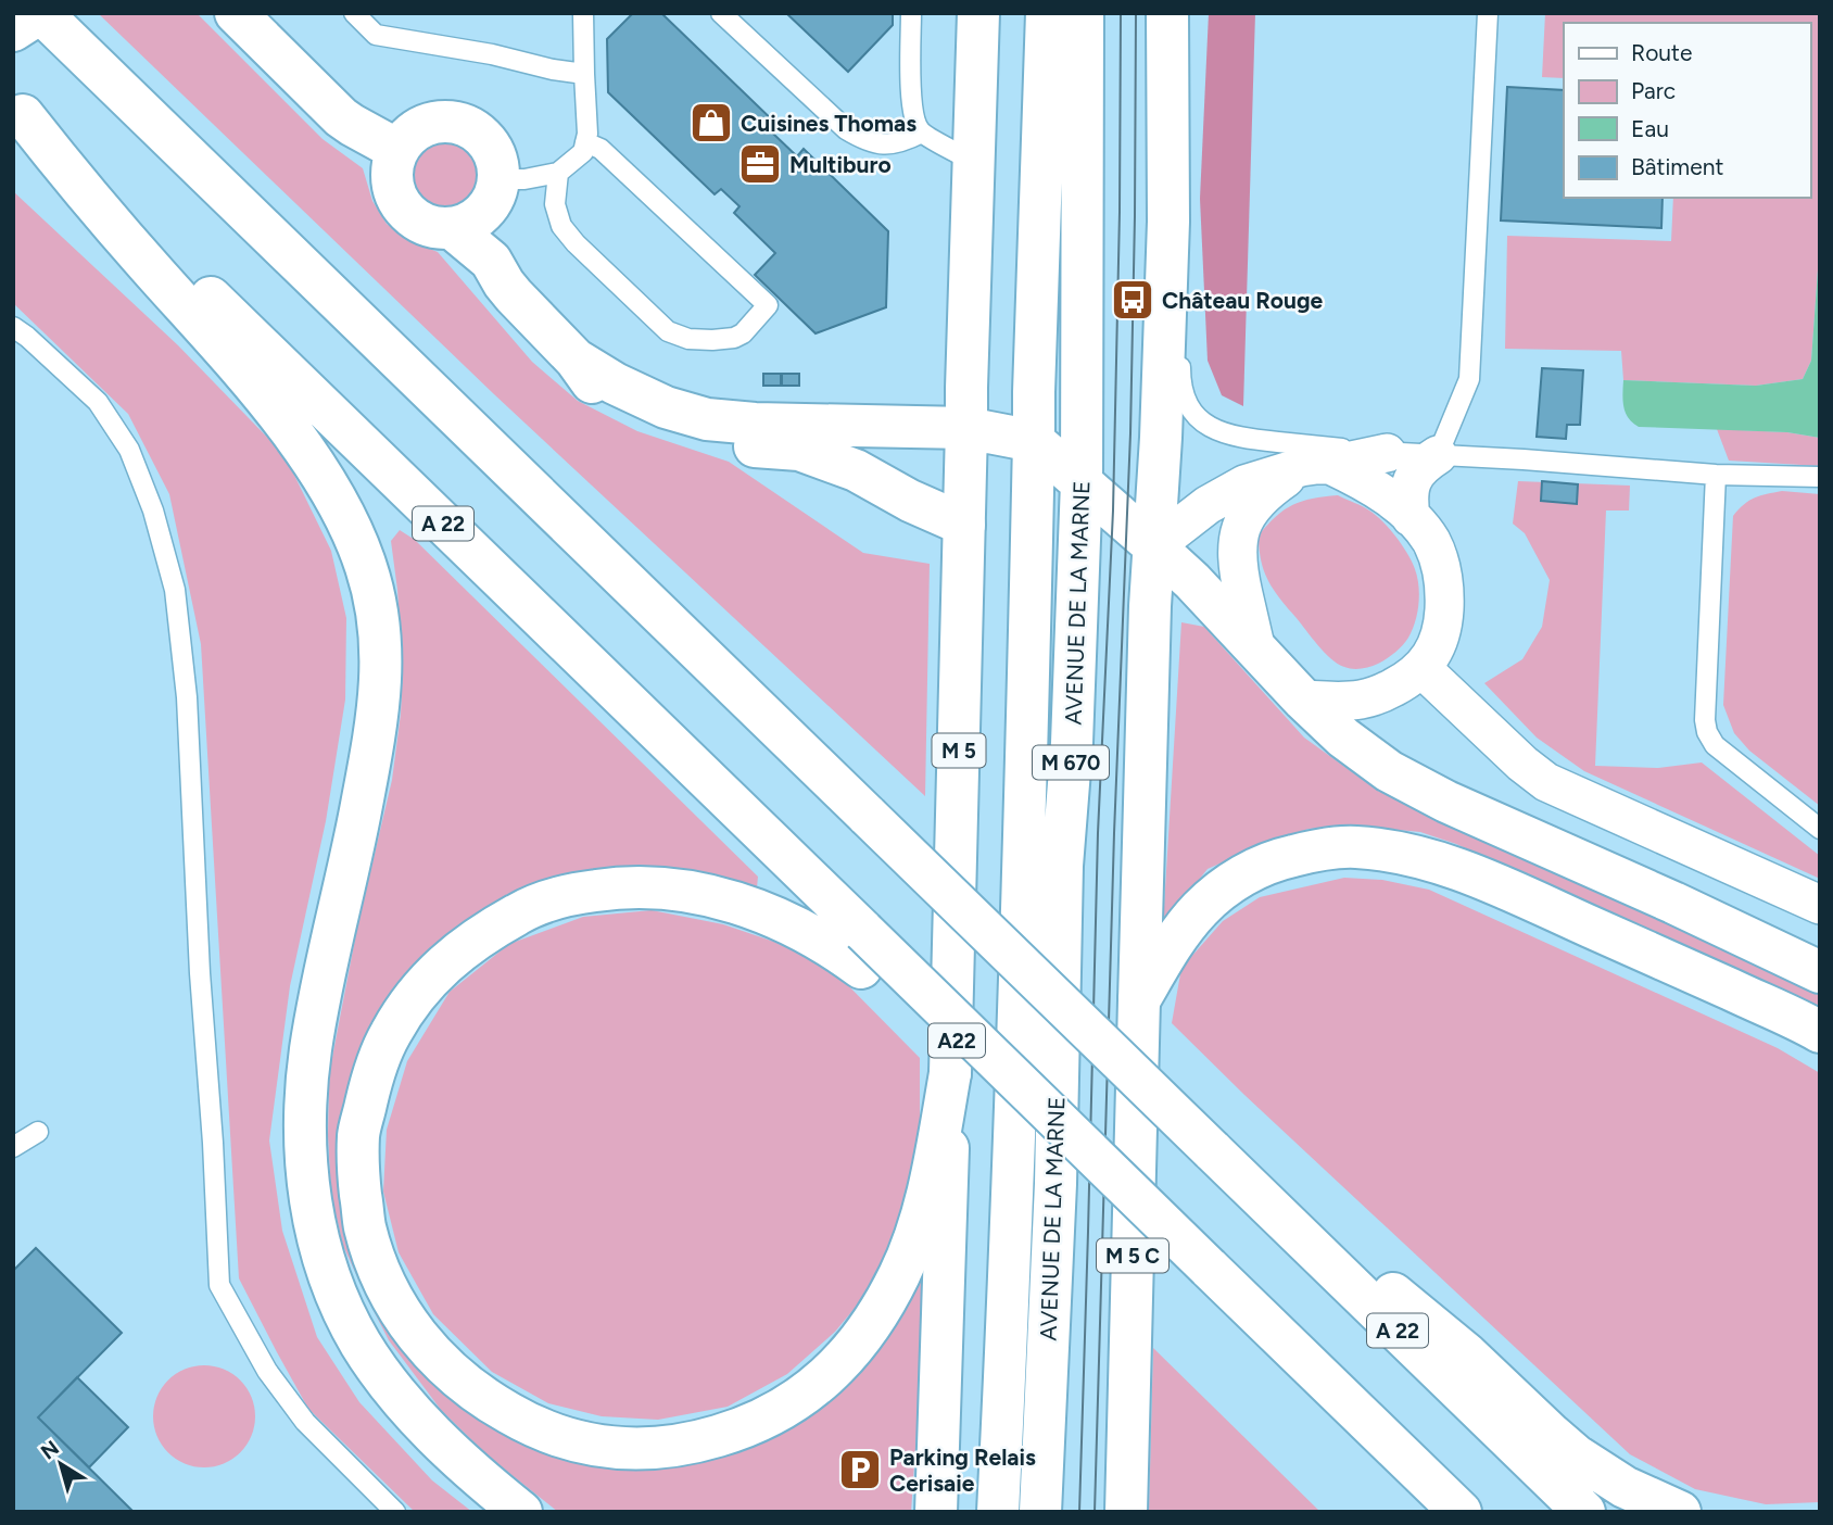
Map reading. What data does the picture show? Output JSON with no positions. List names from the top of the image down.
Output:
{
  "streets": {
    "main road": [
      "A 22",
      "AVENUE DE LA MARNE",
      "M 5",
      "M 670",
      "A22",
      "M 5 C"
    ]
  },
  "crossings": [
    ["A 22", "A22"]
  ],
  "places": {
    "shop": ["Cuisines Thomas"],
    "office": ["Multiburo"],
    "bus stop": ["Château Rouge"],
    "parking": ["Parking Relais Cerisaie"]
  },
  "legend": [
    "Route",
    "Parc",
    "Eau",
    "Bâtiment"
  ],
  "north": "top left"
}
